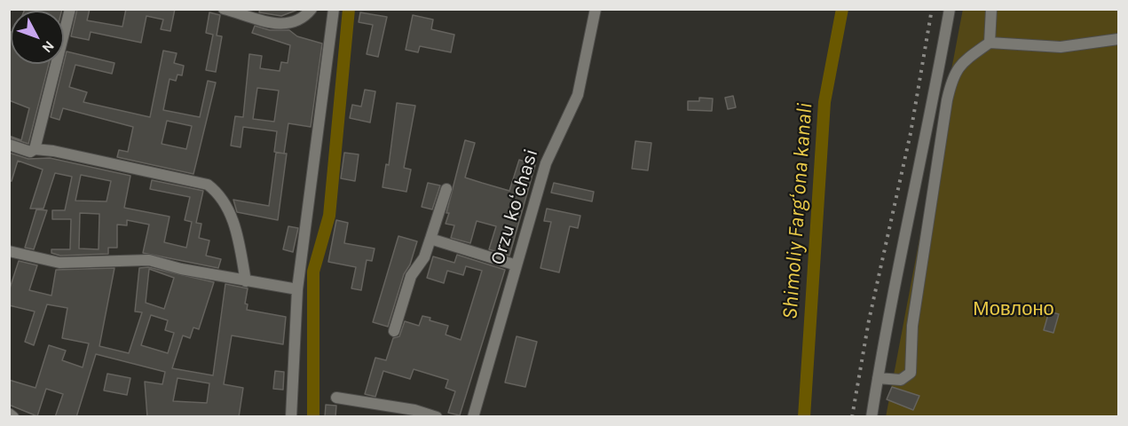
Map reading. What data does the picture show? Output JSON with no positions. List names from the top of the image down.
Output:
{
  "streets": {
    "street": ["Orzu koʻchasi"]
  },
  "water": ["Shimoliy Fargʻona kanali"],
  "parks": ["Мовлоно"],
  "north": "bottom right"
}
